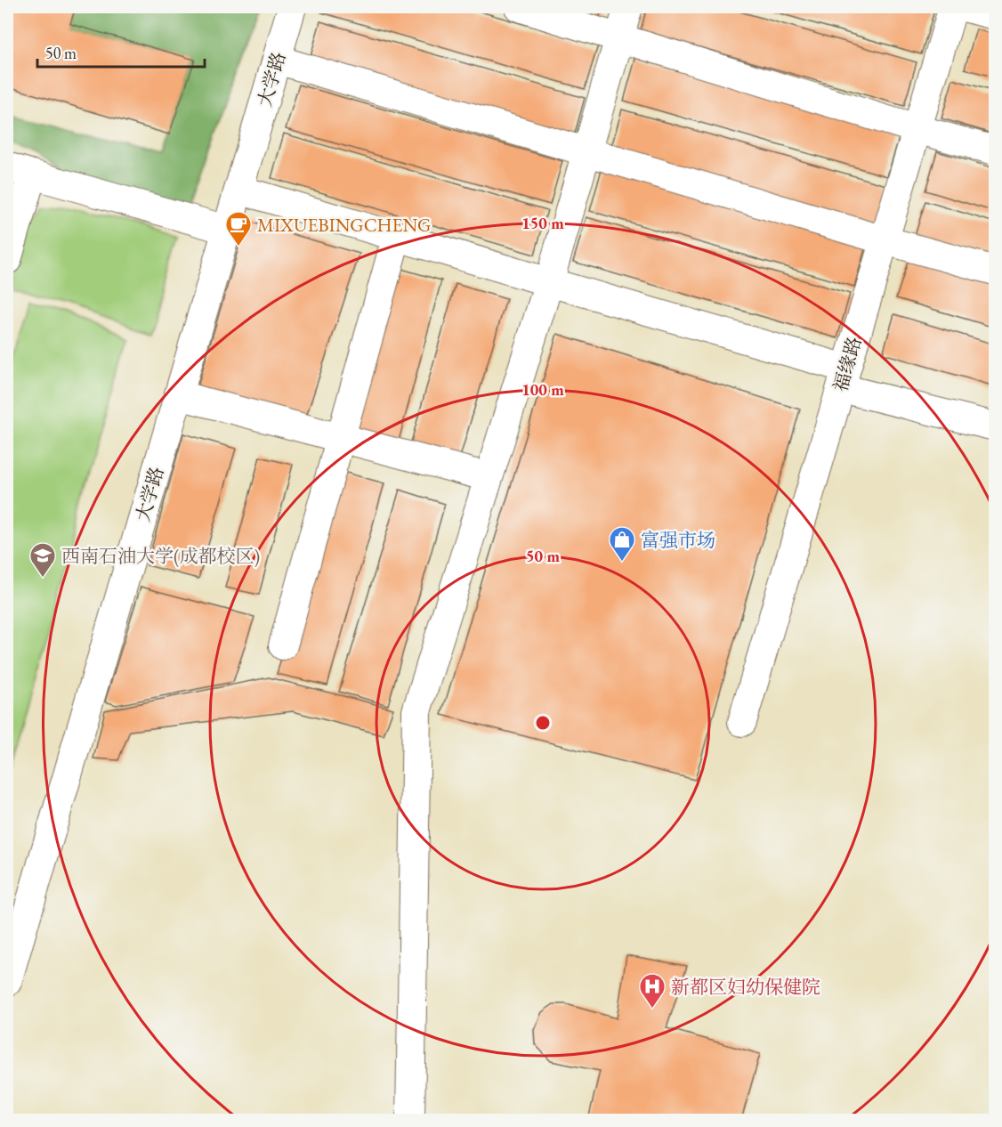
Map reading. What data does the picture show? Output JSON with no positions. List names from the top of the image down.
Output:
{
  "streets": {
    "street": ["大学路", "福缘路"]
  },
  "places": {
    "cafe": ["MIXUEBINGCHENG"],
    "shop": ["富强市场"],
    "school or university": ["西南石油大学(成都校区)"],
    "hospital": ["新都区妇幼保健院"]
  },
  "scale_bar": "50 m",
  "rings": ["150 m", "100 m", "50 m"]
}
